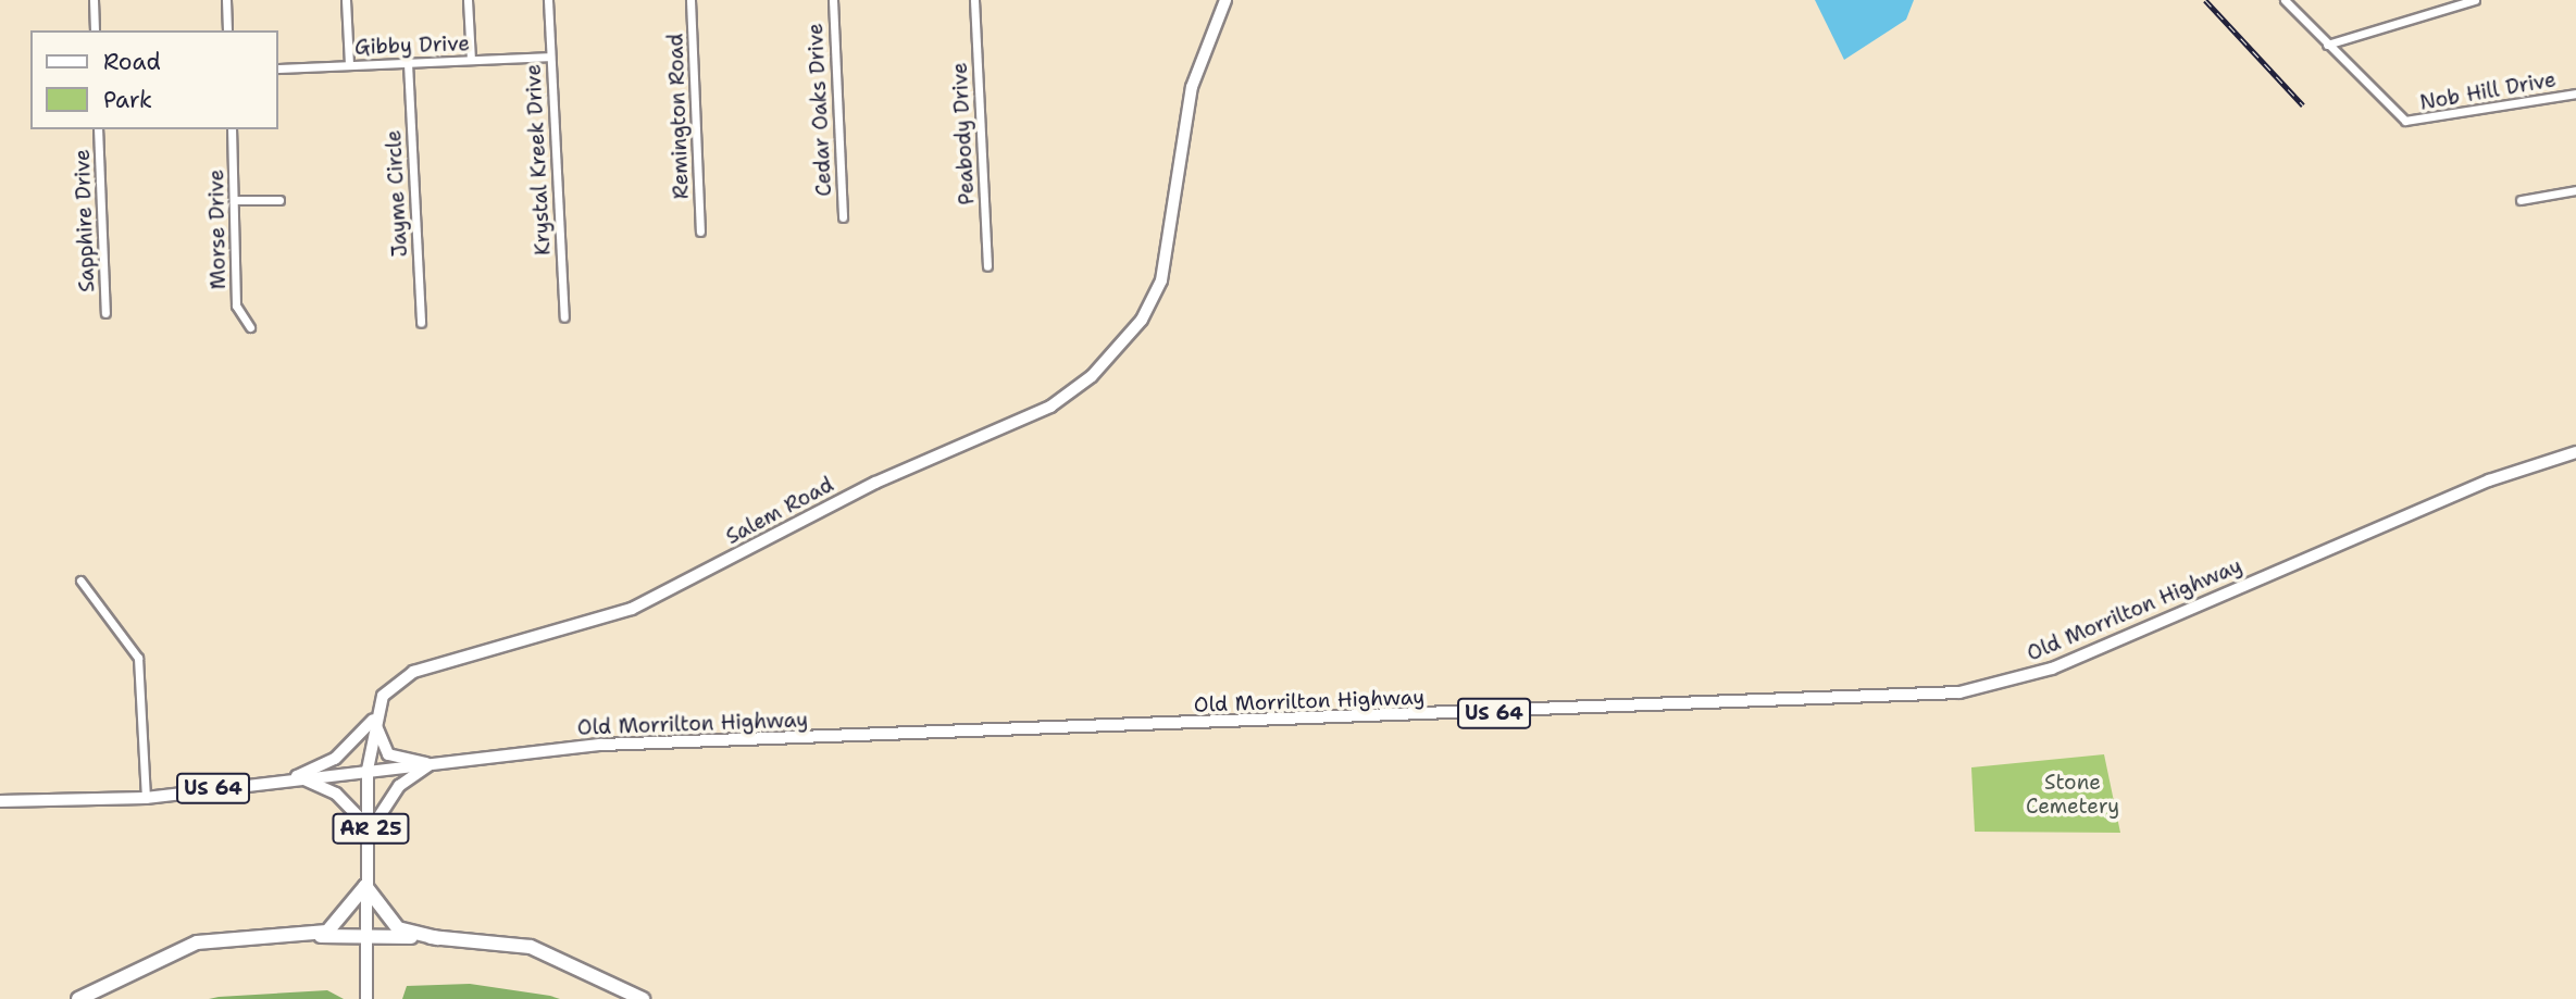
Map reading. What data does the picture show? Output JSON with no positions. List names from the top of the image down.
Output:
{
  "streets": {
    "main road": [
      "Salem Road",
      "Old Morrilton Highway",
      "US 64",
      "AR 25"
    ],
    "street": [
      "Gibby Drive",
      "Nob Hill Drive",
      "Cedar Oaks Drive",
      "Remington Road",
      "Peabody Drive",
      "Krystal Kreek Drive",
      "Jayme Circle",
      "Sapphire Drive",
      "Morse Drive"
    ]
  },
  "crossings": [
    ["Gibby Drive", "Krystal Kreek Drive"],
    ["Gibby Drive", "Jayme Circle"],
    ["Salem Road", "Old Morrilton Highway"]
  ],
  "parks": ["Stone Cemetery"],
  "legend": ["Road", "Park"]
}
